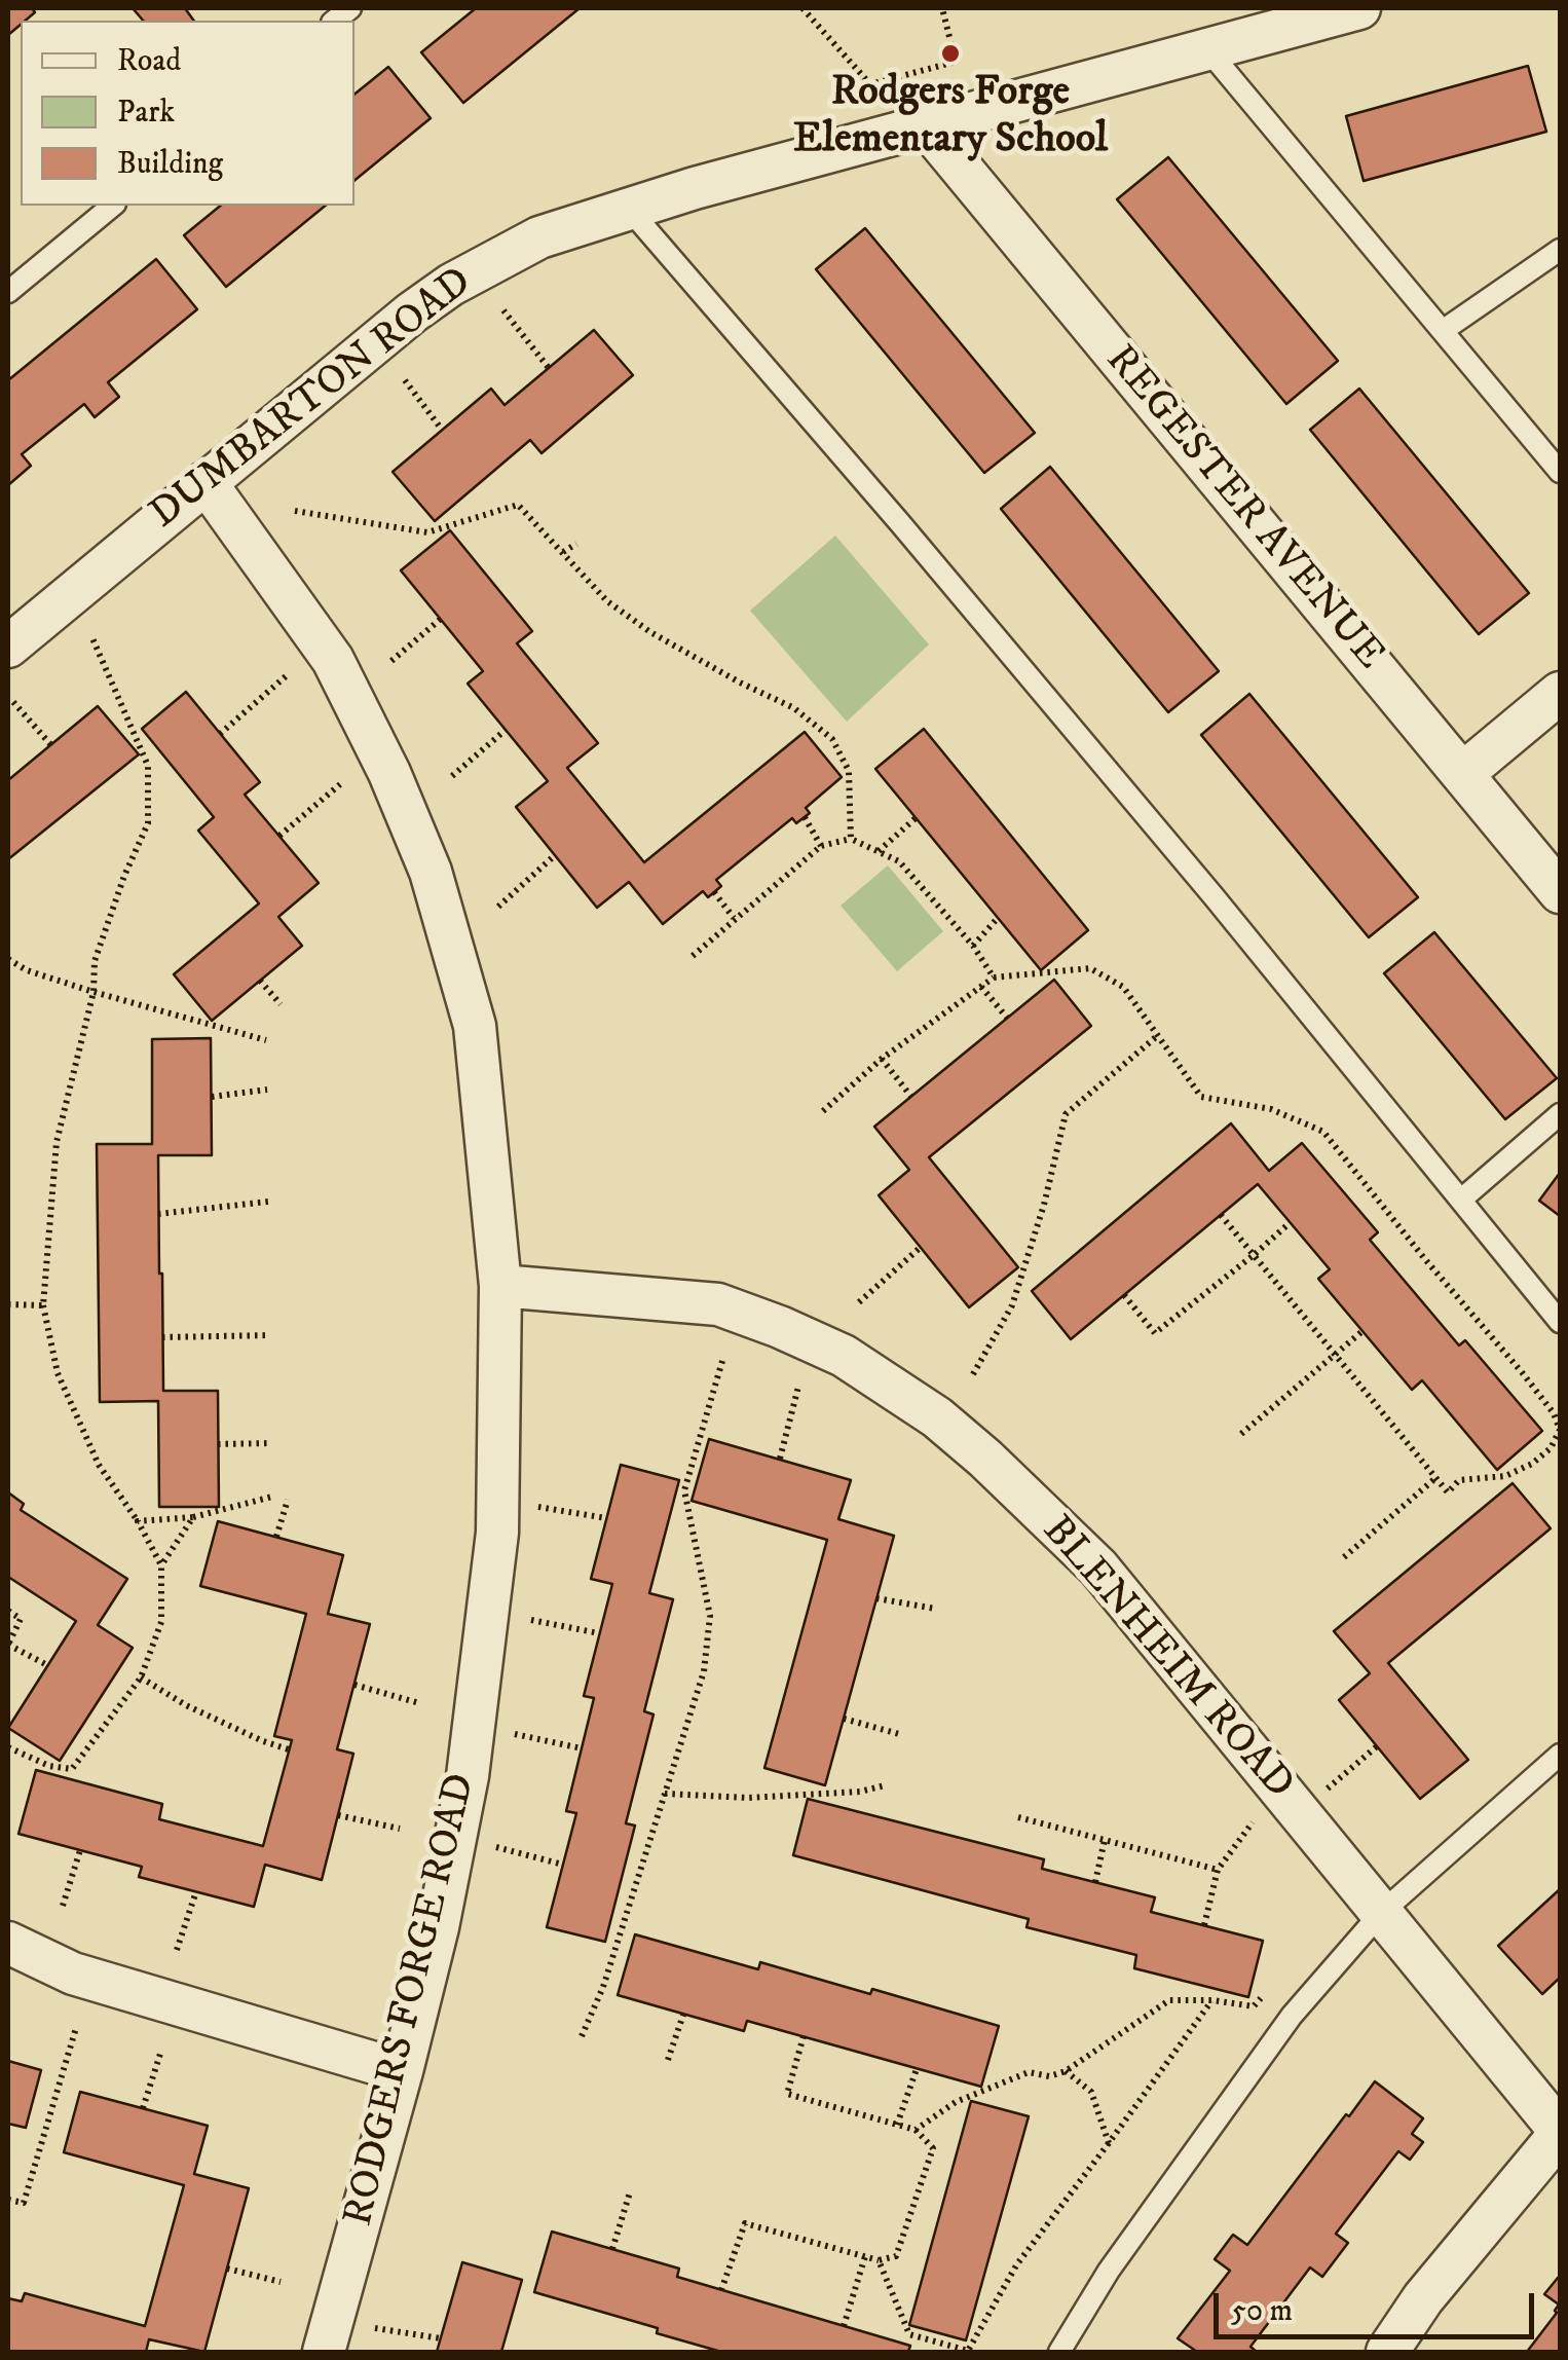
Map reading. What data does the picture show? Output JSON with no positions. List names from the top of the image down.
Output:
{
  "streets": {
    "street": [
      "DUMBARTON ROAD",
      "REGESTER AVENUE",
      "BLENHEIM ROAD",
      "RODGERS FORGE ROAD"
    ]
  },
  "crossings": [
    ["DUMBARTON ROAD", "REGESTER AVENUE"],
    ["DUMBARTON ROAD", "RODGERS FORGE ROAD"],
    ["BLENHEIM ROAD", "RODGERS FORGE ROAD"]
  ],
  "places": ["Rodgers Forge Elementary School"],
  "legend": ["Road", "Park", "Building"],
  "scale_bar": "50 m"
}
